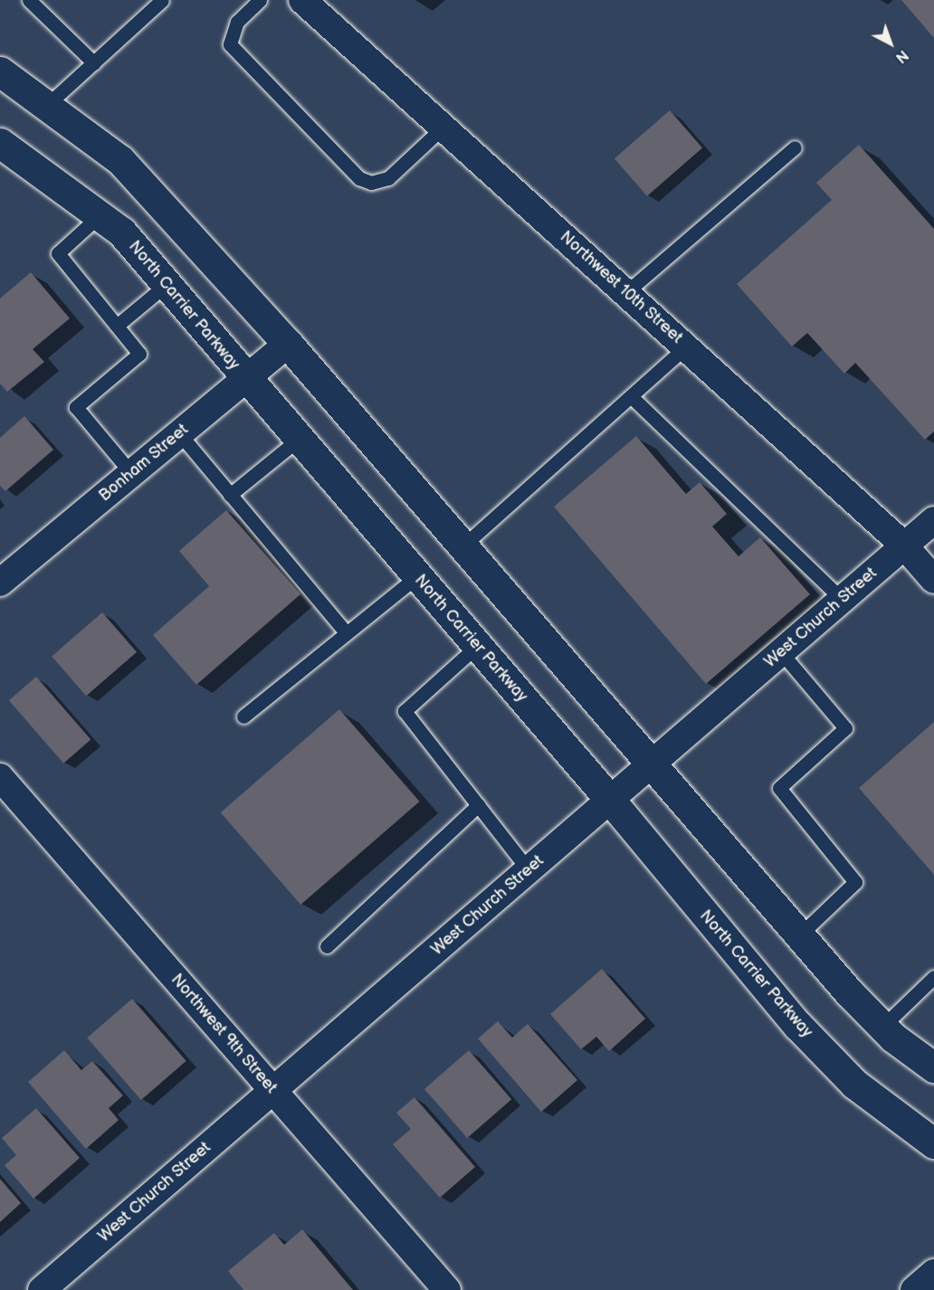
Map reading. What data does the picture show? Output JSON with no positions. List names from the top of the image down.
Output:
{
  "streets": {
    "main road": ["North Carrier Parkway"],
    "street": [
      "Northwest 10th Street",
      "Bonham Street",
      "West Church Street",
      "Northwest 9th Street"
    ]
  },
  "crossings": [
    ["Northwest 10th Street", "West Church Street"],
    ["North Carrier Parkway", "Bonham Street"],
    ["North Carrier Parkway", "West Church Street"],
    ["West Church Street", "Northwest 9th Street"]
  ],
  "north": "bottom right"
}
